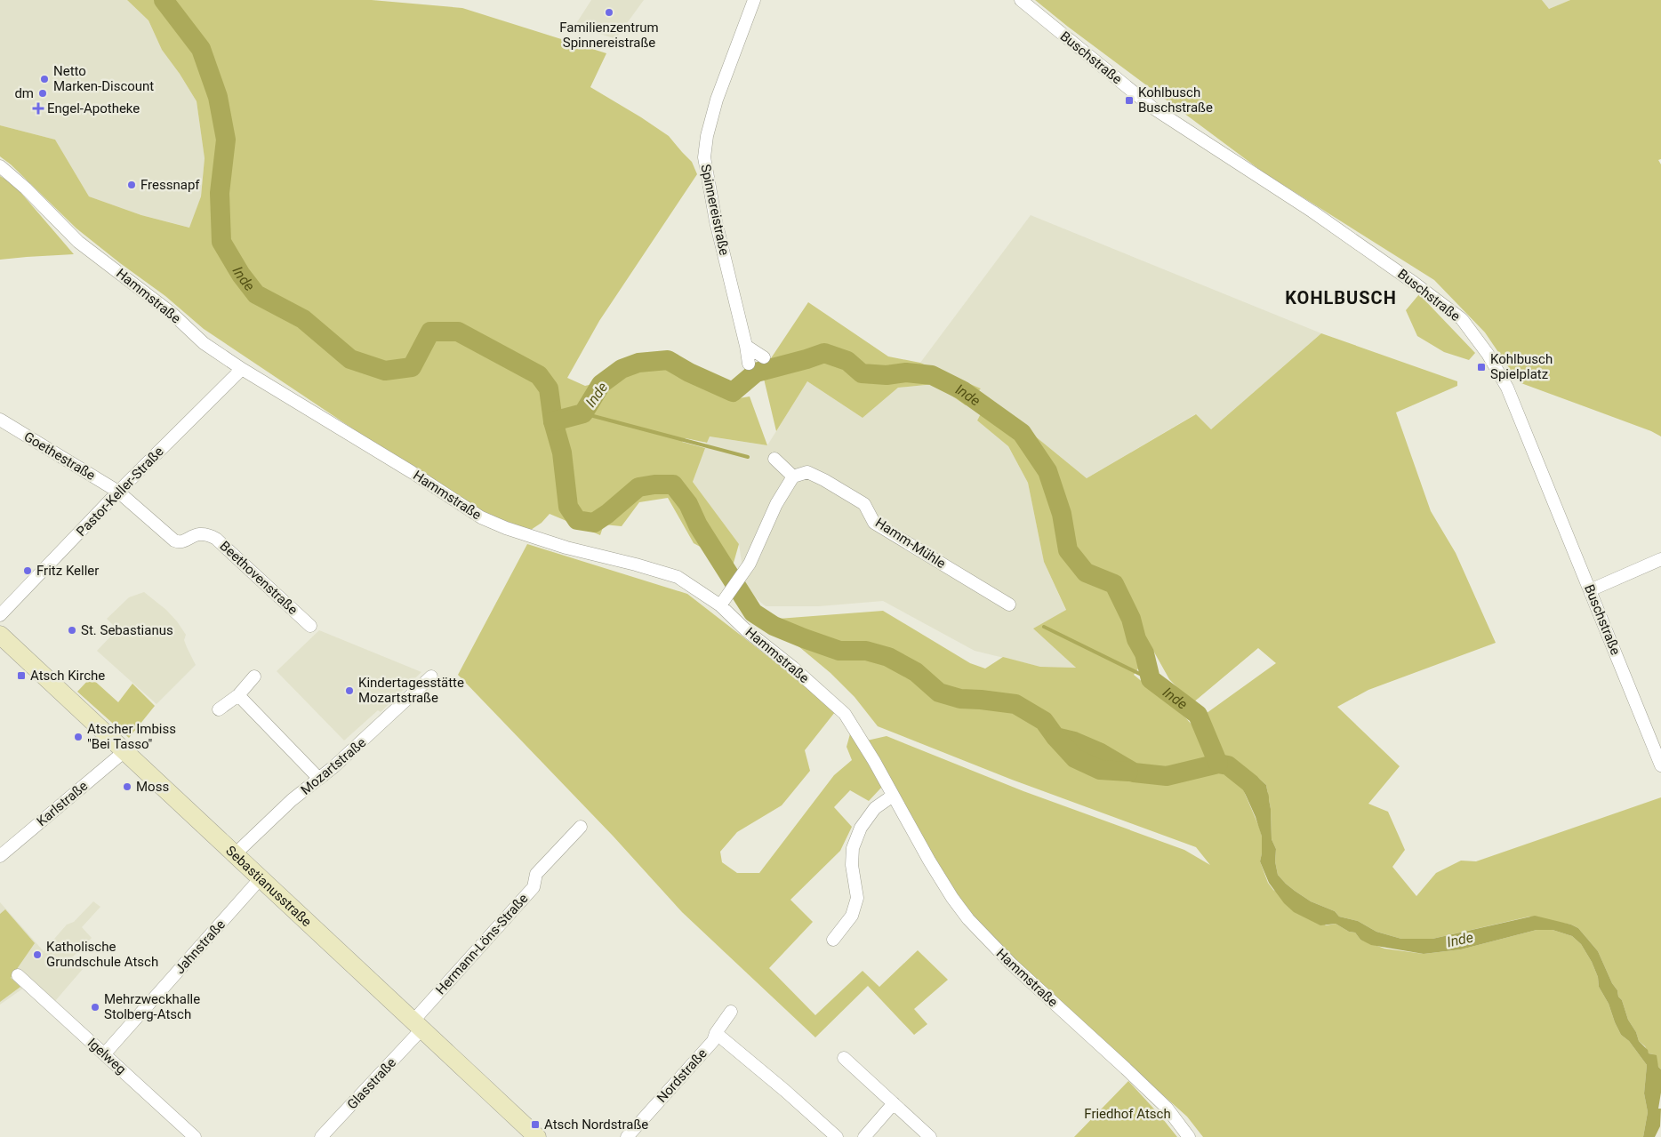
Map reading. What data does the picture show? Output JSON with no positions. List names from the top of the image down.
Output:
{
  "streets": {
    "main road": ["Sebastianusstraße"],
    "street": [
      "Buschstraße",
      "Spinnereistraße",
      "Hammstraße",
      "Goethestraße",
      "Pastor-Keller-Straße",
      "Hamm-Mühle",
      "Beethovenstraße",
      "Mozartstraße",
      "Karlstraße",
      "Hermann-Löns-Straße",
      "Jahnstraße",
      "Igelweg",
      "Nordstraße",
      "Glasstraße"
    ]
  },
  "crossings": [
    ["Hammstraße", "Pastor-Keller-Straße"],
    ["Goethestraße", "Pastor-Keller-Straße"],
    ["Goethestraße", "Beethovenstraße"],
    ["Pastor-Keller-Straße", "Beethovenstraße"],
    ["Mozartstraße", "Sebastianusstraße"],
    ["Karlstraße", "Sebastianusstraße"],
    ["Sebastianusstraße", "Hermann-Löns-Straße"],
    ["Sebastianusstraße", "Jahnstraße"],
    ["Sebastianusstraße", "Glasstraße"],
    ["Hermann-Löns-Straße", "Glasstraße"],
    ["Jahnstraße", "Igelweg"]
  ],
  "districts": ["KOHLBUSCH"],
  "water": ["Inde"],
  "parks": ["Friedhof Atsch"],
  "places": {
    "other": [
      "Familienzentrum Spinnereistraße",
      "Netto Marken-Discount",
      "dm",
      "Fressnapf",
      "Fritz Keller",
      "St. Sebastianus",
      "Kindertagesstätte Mozartstraße",
      "Atscher Imbiss \"Bei Tasso\"",
      "Moss",
      "Katholische Grundschule Atsch",
      "Mehrzweckhalle Stolberg-Atsch"
    ],
    "transit": [
      "Kohlbusch Buschstraße",
      "Kohlbusch Spielplatz",
      "Atsch Kirche",
      "Atsch Nordstraße"
    ],
    "health": ["Engel-Apotheke"]
  }
}
